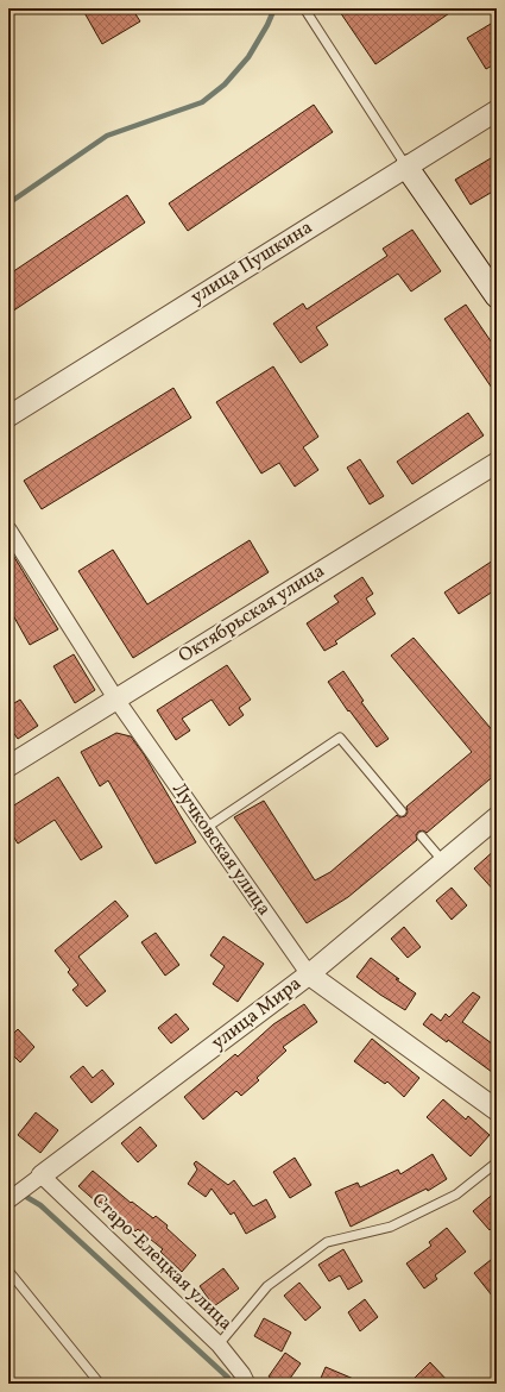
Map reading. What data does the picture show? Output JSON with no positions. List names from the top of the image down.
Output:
{
  "streets": {
    "street": [
      "улица Пушкина",
      "Октябрьская улица",
      "Лучковская улица",
      "улица Мира",
      "Старо-Елецкая улица"
    ]
  },
  "crossings": [
    ["Октябрьская улица", "Лучковская улица"],
    ["Лучковская улица", "улица Мира"],
    ["улица Мира", "Старо-Елецкая улица"]
  ]
}
